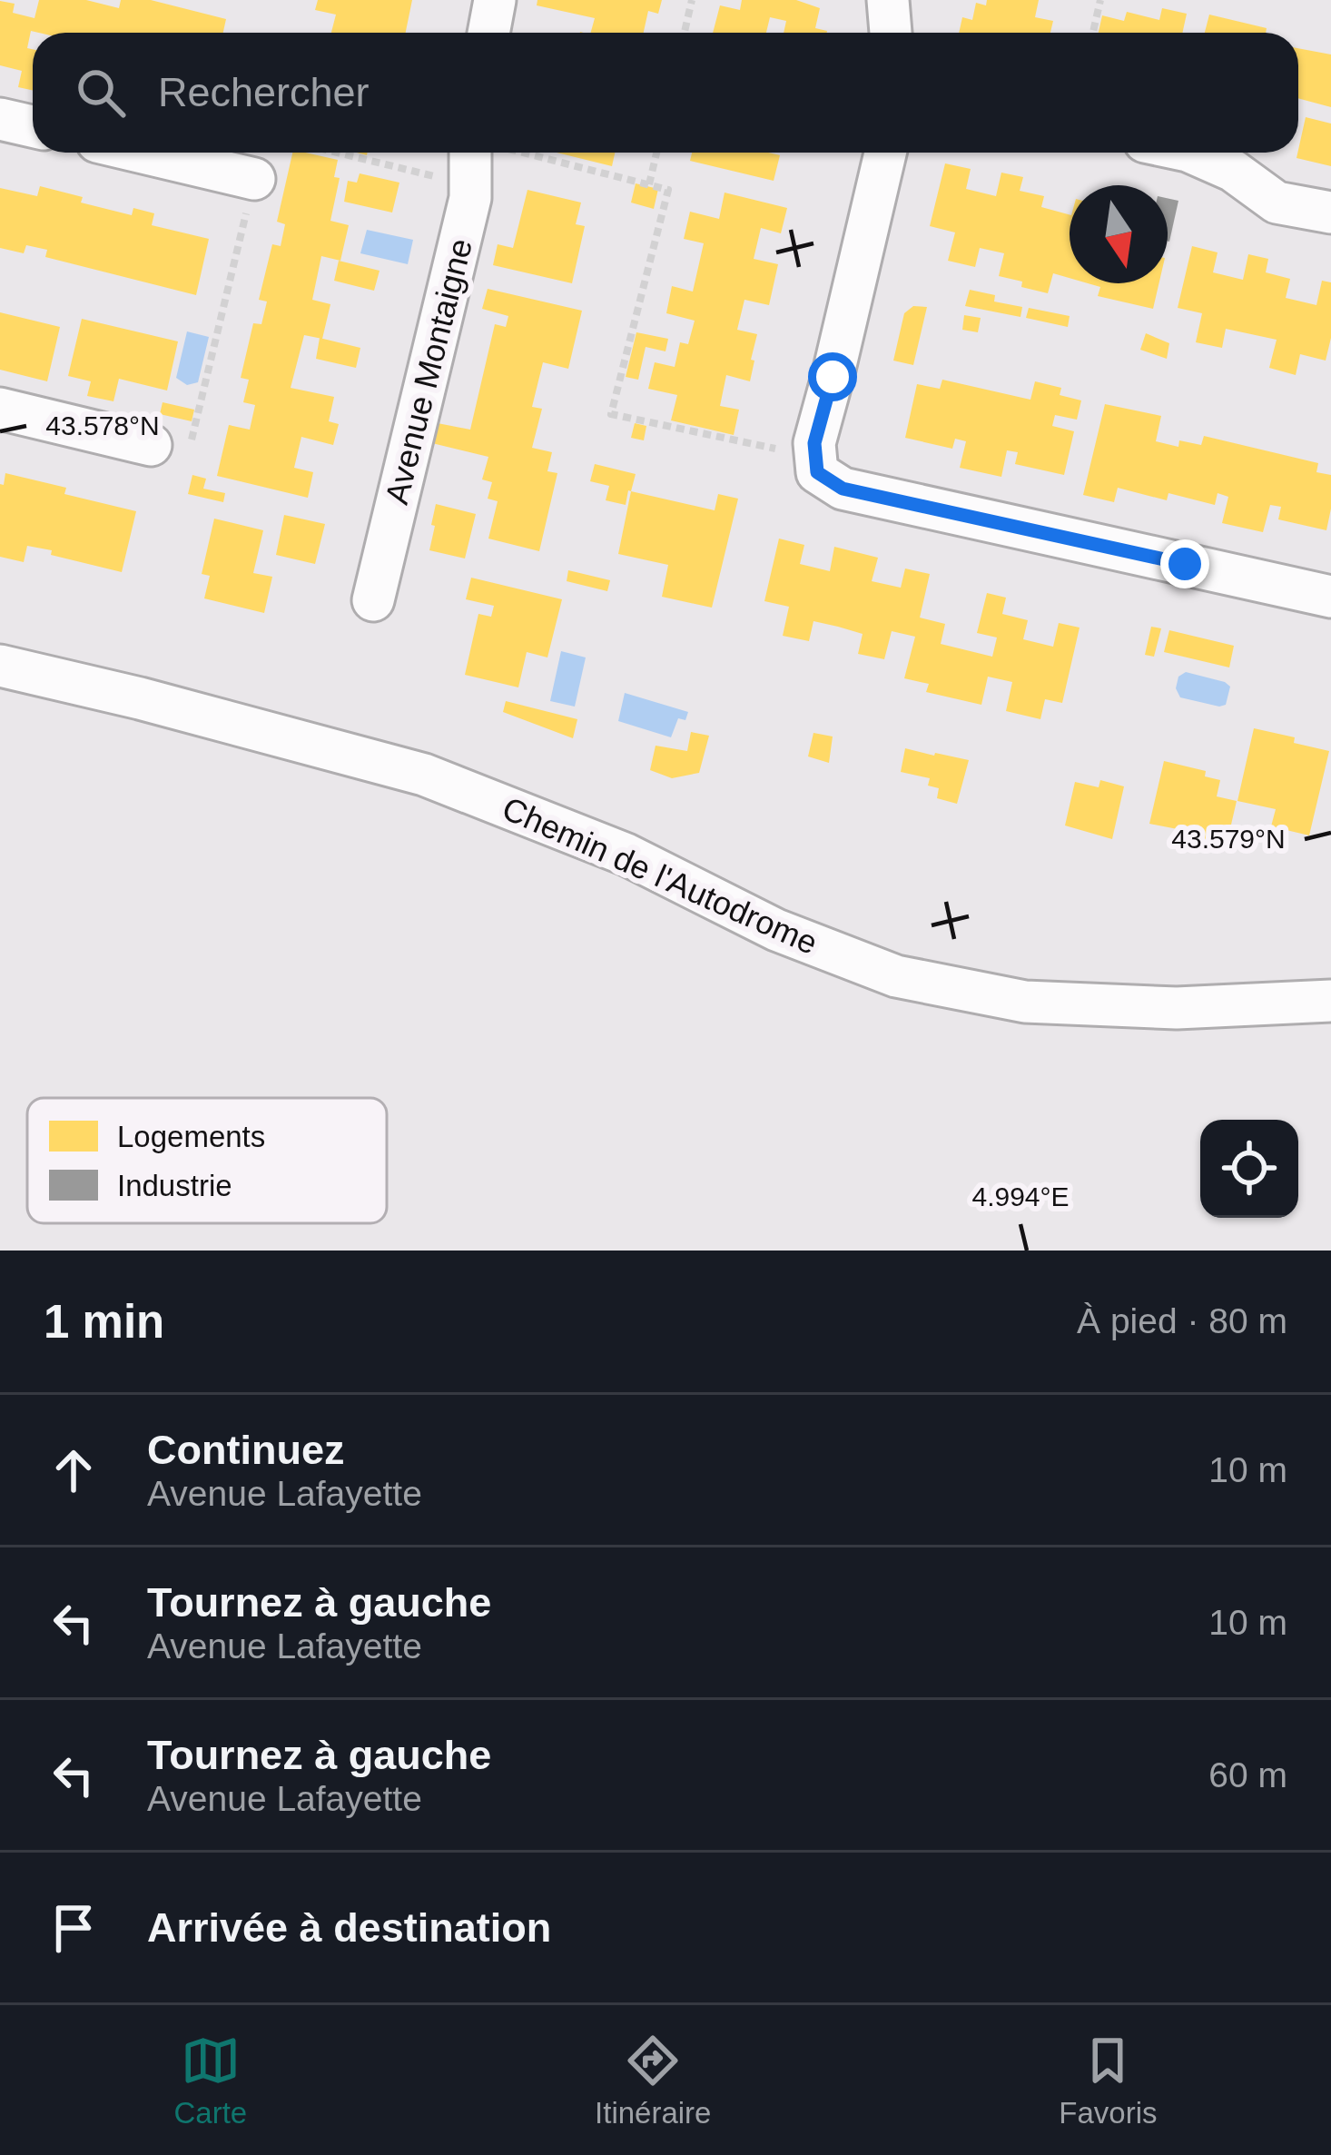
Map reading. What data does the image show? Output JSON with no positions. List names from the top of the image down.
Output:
{
  "streets": {
    "street": ["Avenue Montaigne", "Chemin de l'Autodrome"]
  },
  "legend": ["Logements", "Industrie"],
  "north": "bottom",
  "page": {
    "search": "Rechercher",
    "heading": ["1 min", "À pied · 80 m"],
    "list": [
      ["Continuez", "Avenue Lafayette", "10 m"],
      ["Tournez à gauche", "Avenue Lafayette", "10 m"],
      ["Tournez à gauche", "Avenue Lafayette", "60 m"],
      "Arrivée à destination"
    ],
    "nav": ["Carte", "Itinéraire", "Favoris"]
  },
  "coordinates": ["43.578°N", "43.579°N", "4.994°E"]
}
